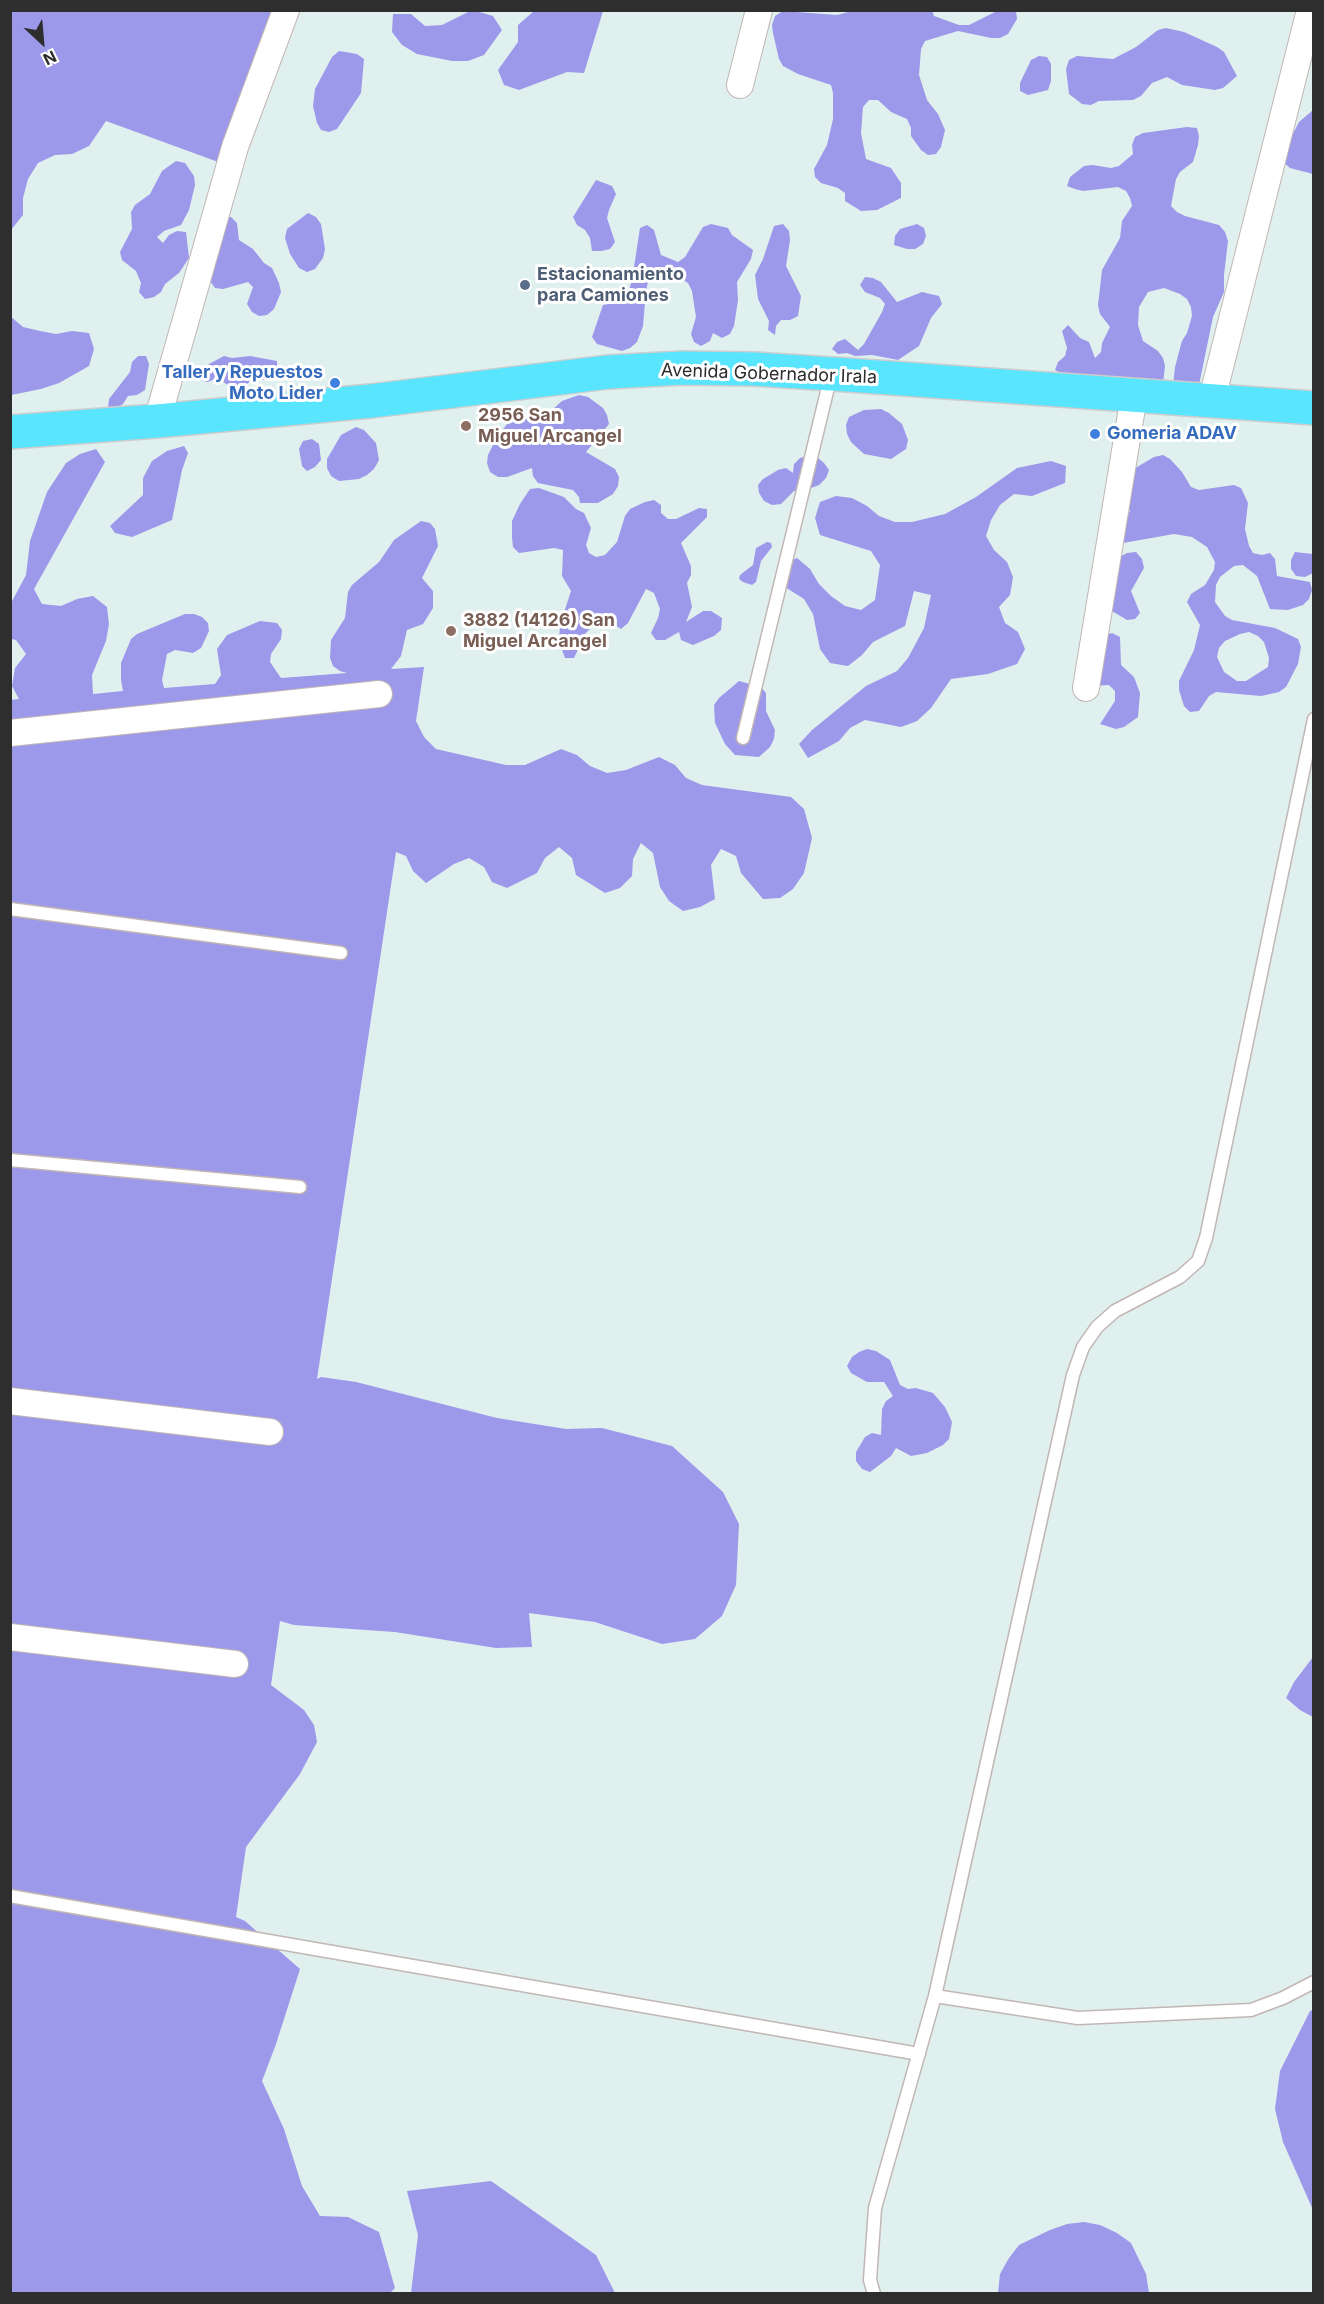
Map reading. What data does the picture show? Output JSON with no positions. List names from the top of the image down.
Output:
{
  "streets": {
    "main road": ["Avenida Gobernador Irala"]
  },
  "places": [
    "Estacionamiento para Camiones",
    "Taller y Repuestos Moto Lider",
    "2956 San Miguel Arcangel",
    "Gomeria ADAV",
    "3882 (14126) San Miguel Arcangel"
  ],
  "north": "bottom right"
}
